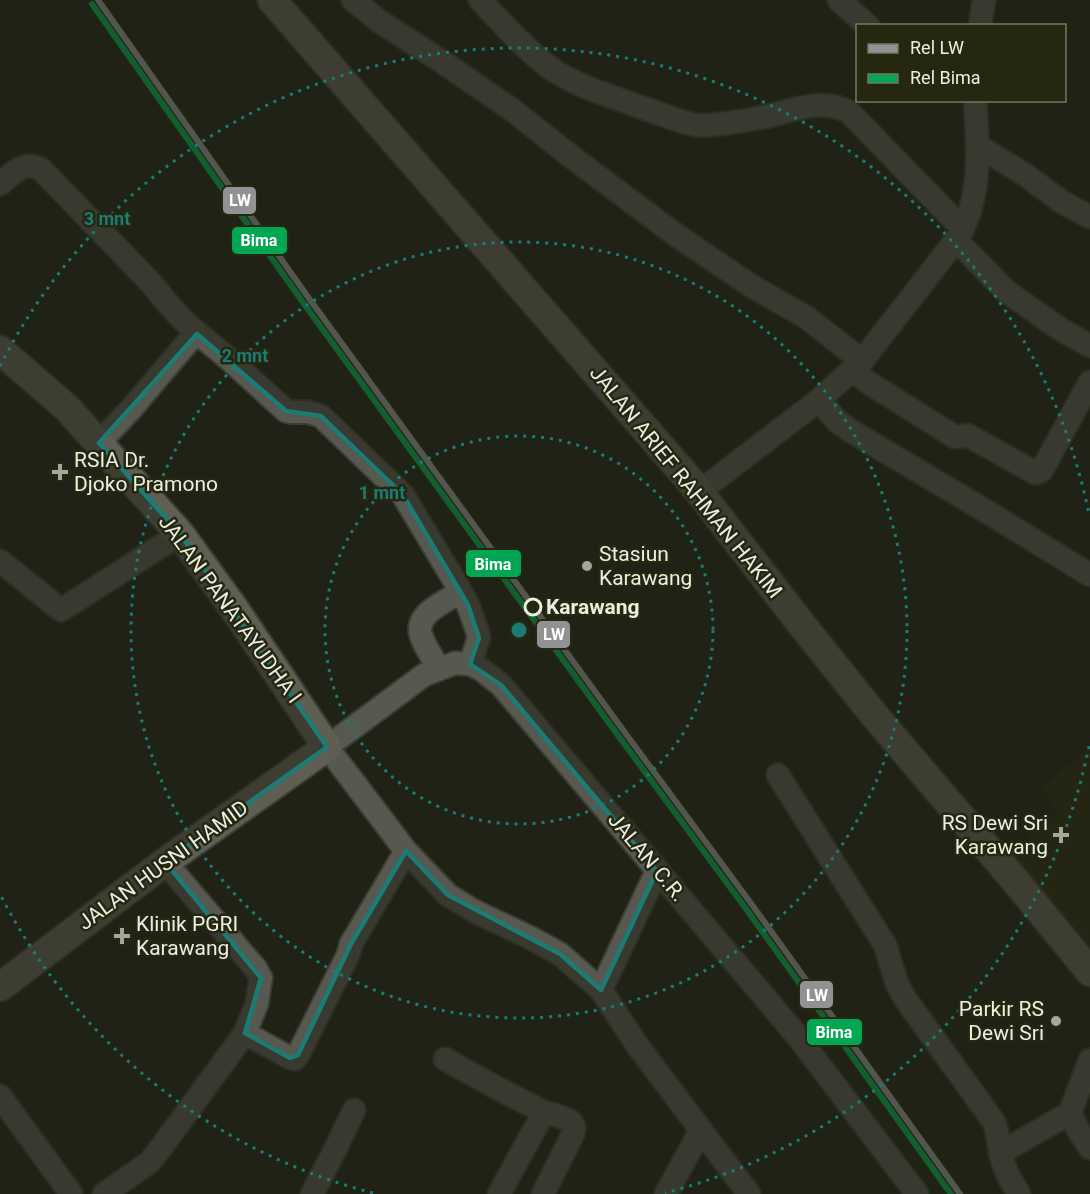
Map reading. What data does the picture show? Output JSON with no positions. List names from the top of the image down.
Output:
{
  "streets": {
    "main road": ["JALAN ARIEF RAHMAN HAKIM", "JALAN PANATAYUDHA I", "JALAN HUSNI HAMID"],
    "street": ["JALAN C.R."]
  },
  "crossings": [
    ["JALAN PANATAYUDHA I", "JALAN HUSNI HAMID"]
  ],
  "places": {
    "health": ["RSIA Dr. Djoko Pramono", "RS Dewi Sri Karawang", "Klinik PGRI Karawang"],
    "other": ["Stasiun Karawang", "Karawang", "Parkir RS Dewi Sri"]
  },
  "lines": ["rail line LW", "rail line Bima"],
  "legend": ["Rel LW", "Rel Bima"],
  "rings": ["3 mnt", "2 mnt", "1 mnt"]
}
